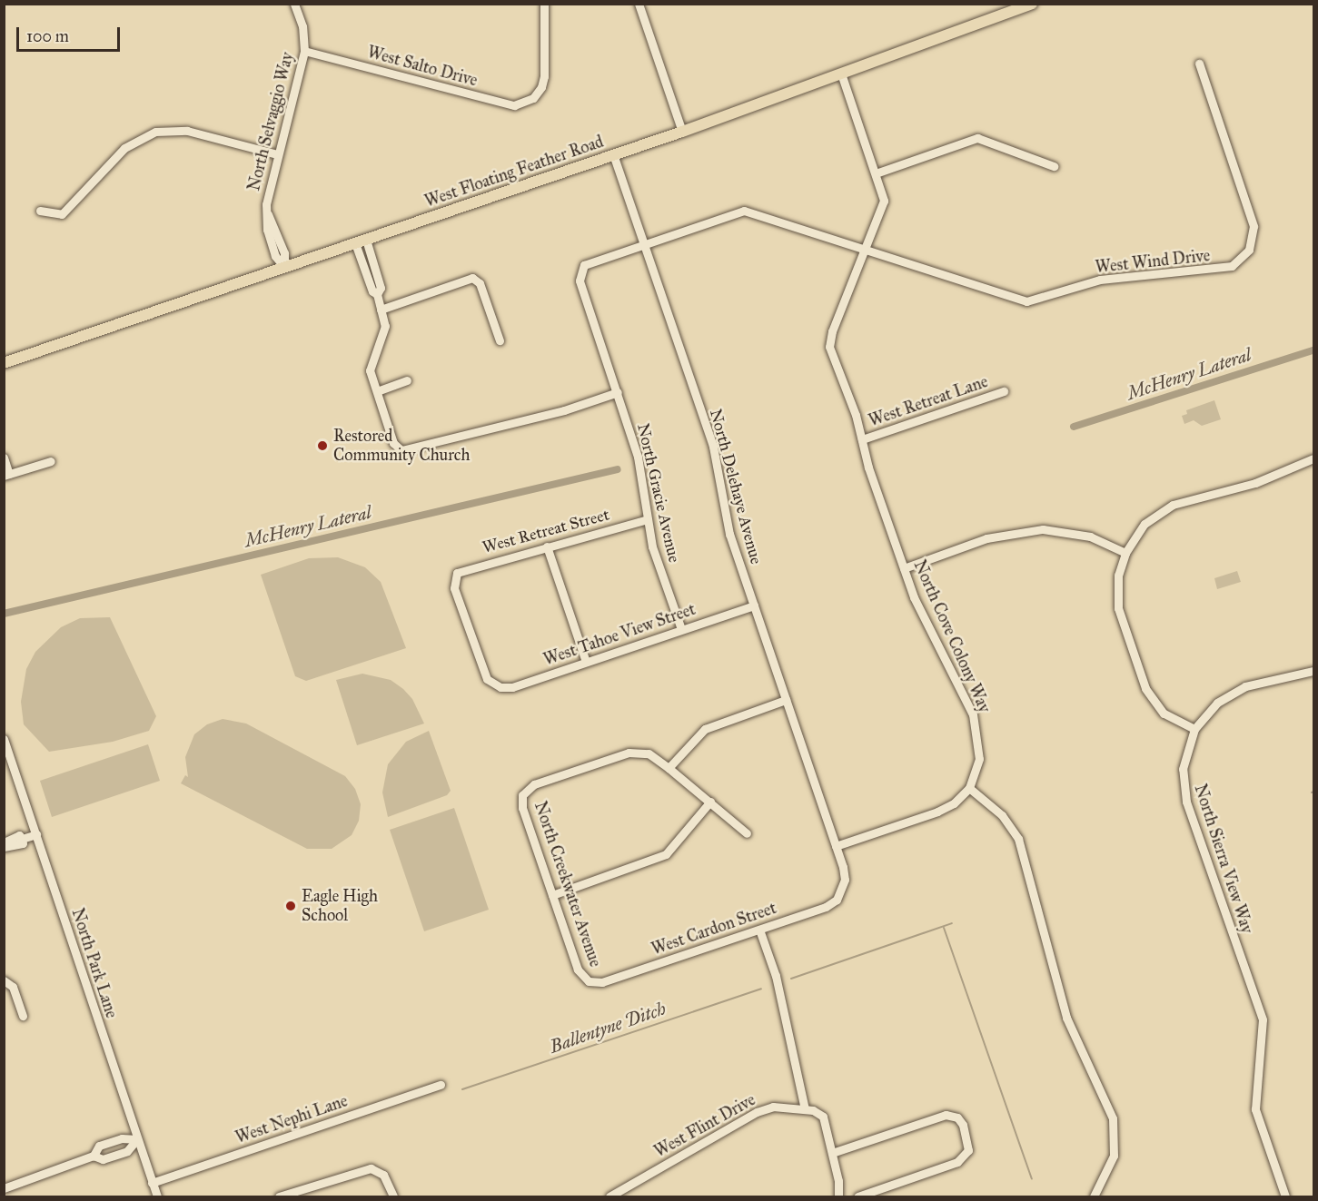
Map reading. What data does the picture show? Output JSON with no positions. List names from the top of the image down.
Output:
{
  "streets": {
    "main road": ["West Floating Feather Road"],
    "street": [
      "West Salto Drive",
      "North Selvaggio Way",
      "West Wind Drive",
      "West Retreat Lane",
      "North Delehaye Avenue",
      "North Gracie Avenue",
      "West Retreat Street",
      "West Tahoe View Street",
      "North Cove Colony Way",
      "North Sierra View Way",
      "North Creekwater Avenue",
      "West Cardon Street",
      "North Park Lane",
      "West Nephi Lane",
      "West Flint Drive"
    ]
  },
  "crossings": [
    ["West Salto Drive", "North Selvaggio Way"],
    ["North Selvaggio Way", "West Floating Feather Road"],
    ["West Floating Feather Road", "North Delehaye Avenue"],
    ["West Floating Feather Road", "North Cove Colony Way"],
    ["West Wind Drive", "North Delehaye Avenue"],
    ["West Wind Drive", "North Gracie Avenue"],
    ["West Wind Drive", "North Cove Colony Way"],
    ["West Retreat Lane", "North Cove Colony Way"],
    ["North Delehaye Avenue", "West Tahoe View Street"],
    ["North Delehaye Avenue", "West Cardon Street"],
    ["North Gracie Avenue", "West Retreat Street"],
    ["North Gracie Avenue", "West Tahoe View Street"],
    ["West Retreat Street", "West Tahoe View Street"],
    ["North Creekwater Avenue", "West Cardon Street"],
    ["North Park Lane", "West Nephi Lane"]
  ],
  "water": ["McHenry Lateral", "Ballentyne Ditch"],
  "places": ["Restored Community Church", "Eagle High School"],
  "scale_bar": "100 m"
}
